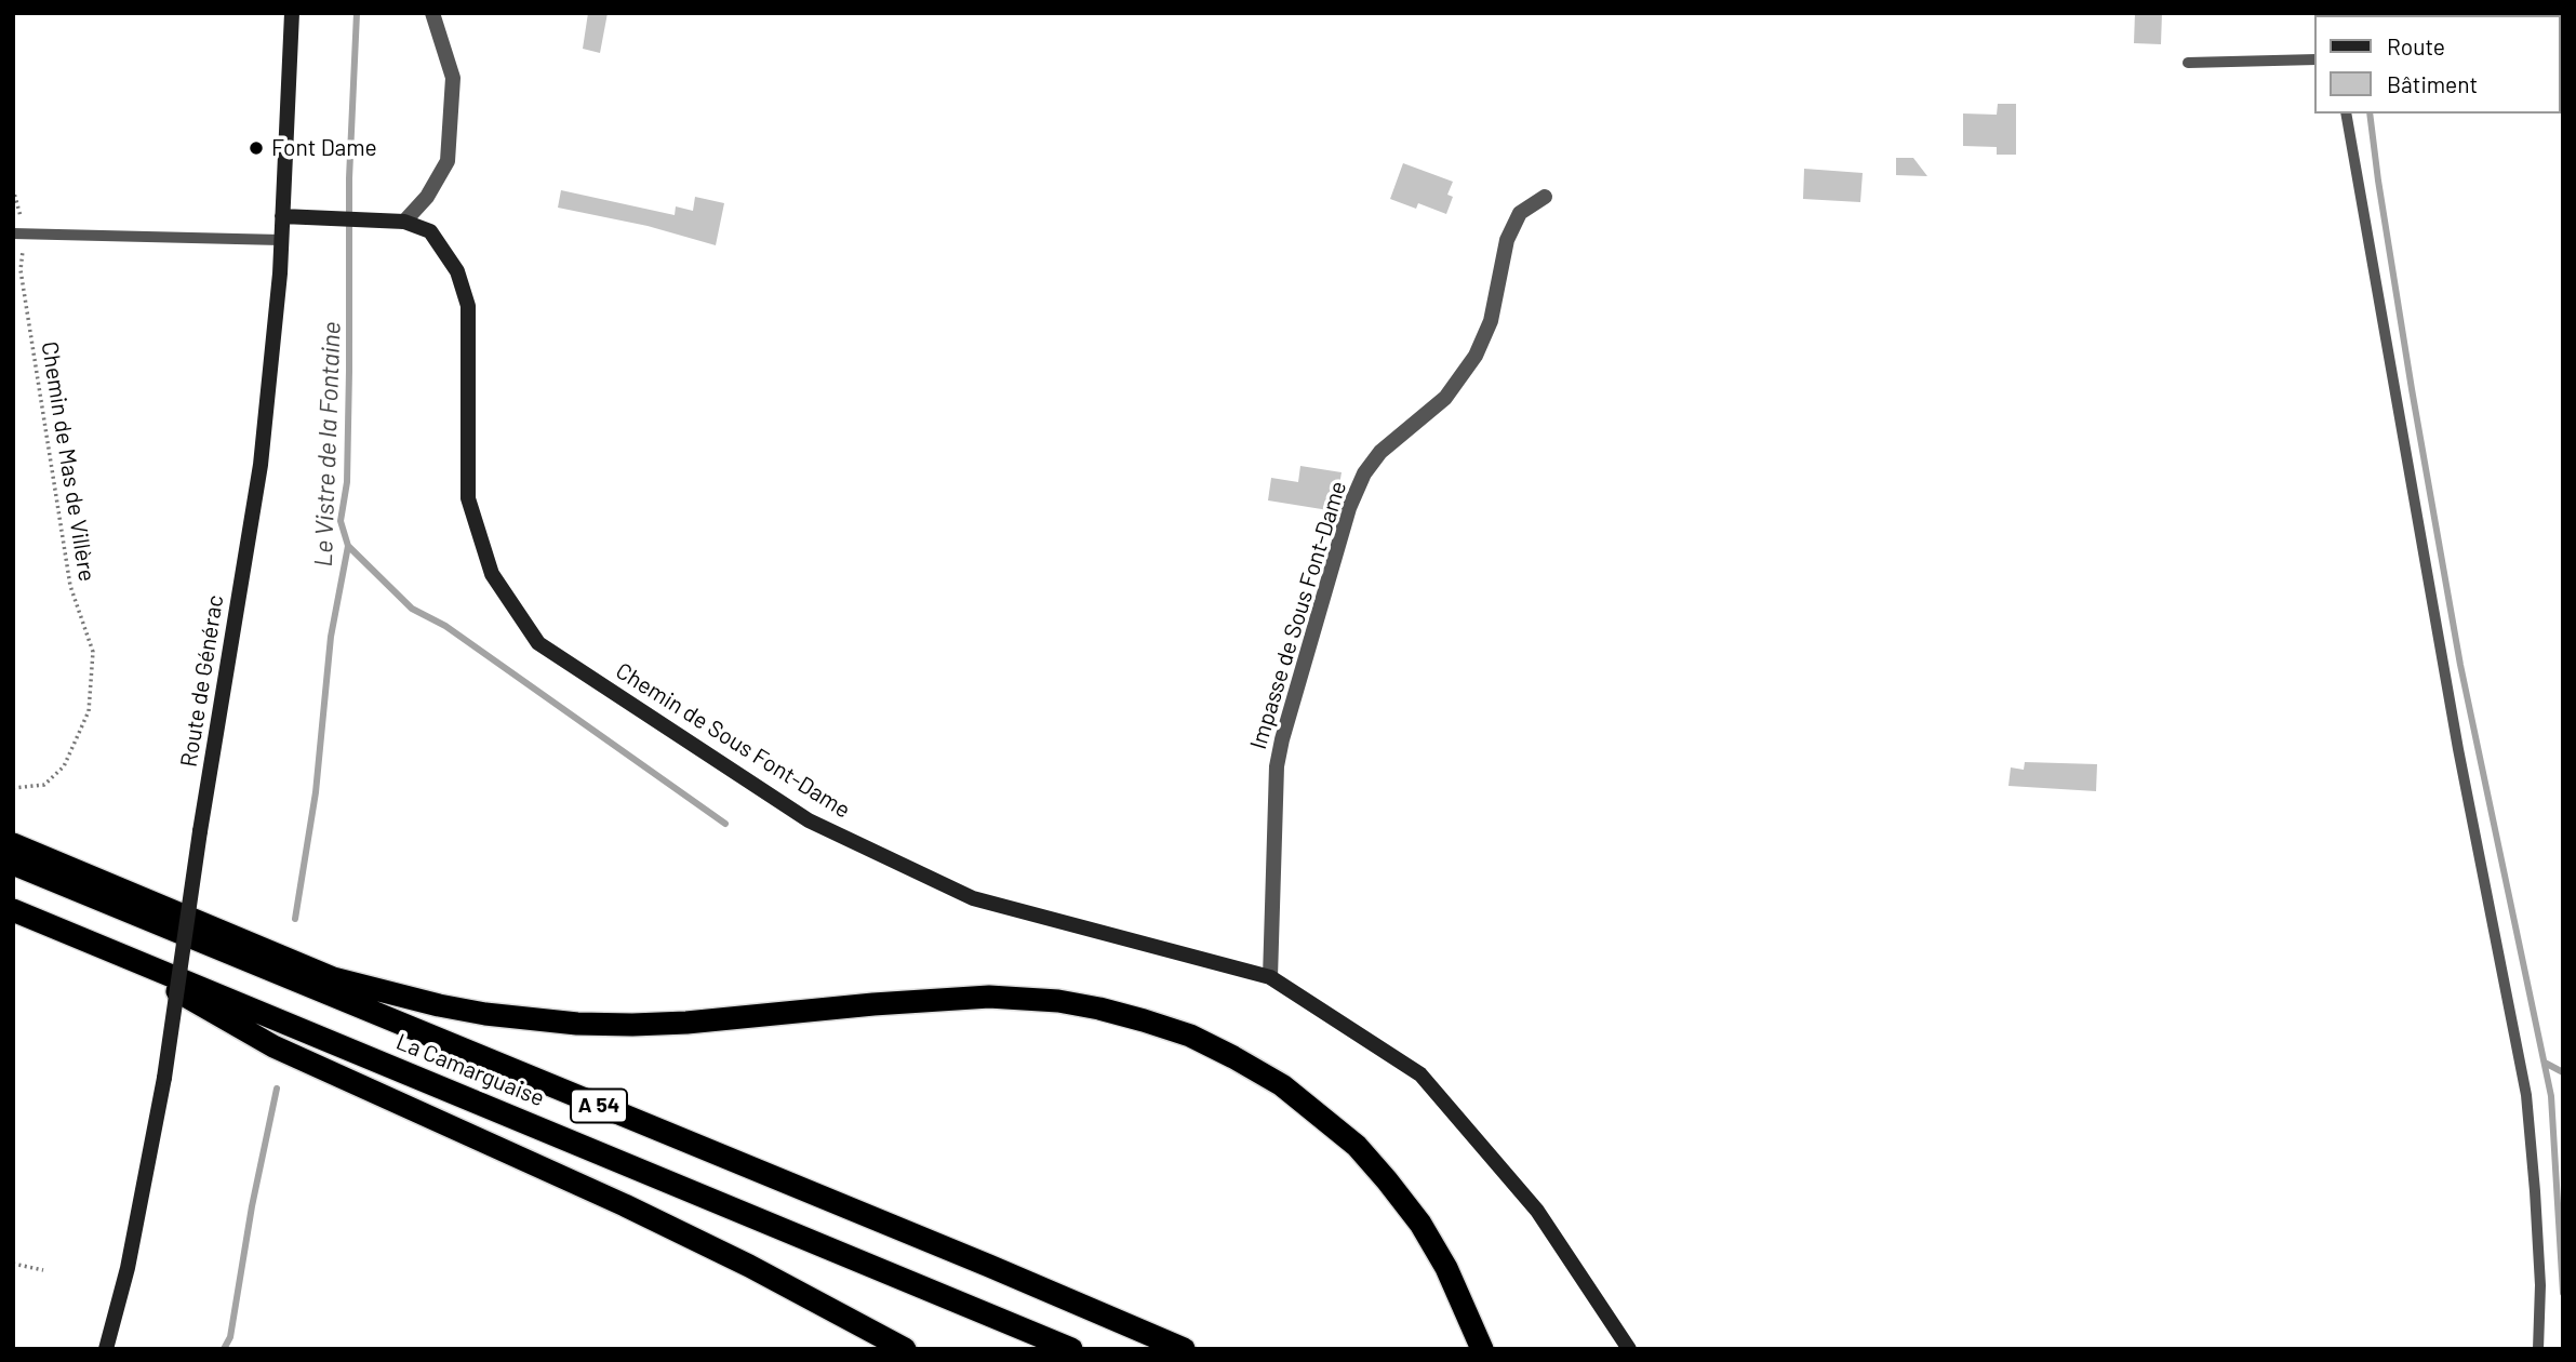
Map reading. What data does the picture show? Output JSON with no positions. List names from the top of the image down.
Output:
{
  "streets": {
    "highway": ["La Camarguaise", "A 54"],
    "street": ["Impasse de Sous Font-Dame", "Route de Générac", "Chemin de Sous Font-Dame"],
    "path": ["Chemin de Mas de Villère"]
  },
  "crossings": [
    ["Impasse de Sous Font-Dame", "Chemin de Sous Font-Dame"],
    ["Route de Générac", "Chemin de Sous Font-Dame"]
  ],
  "water": ["Le Vistre de la Fontaine"],
  "places": ["Font Dame"],
  "legend": ["Route", "Bâtiment"]
}
